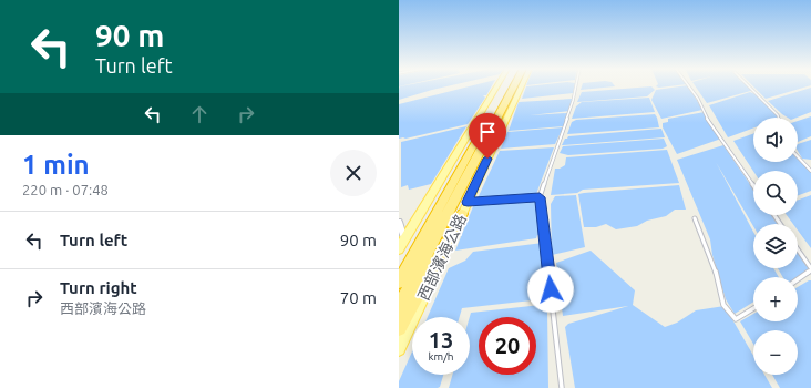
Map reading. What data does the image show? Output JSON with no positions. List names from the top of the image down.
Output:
{
  "streets": {
    "main road": ["西部濱海公路"]
  },
  "page": {
    "turn": ["90 m", "Turn left"],
    "map_buttons": ["+", "−"],
    "heading": ["1 min", "220 m · 07:48"],
    "list": [
      {
        "name": "Turn left",
        "value": "90 m"
      },
      {
        "name": "Turn right",
        "note": "西部濱海公路",
        "value": "70 m"
      }
    ],
    "speed": "13 km/h",
    "limit": "20"
  }
}
